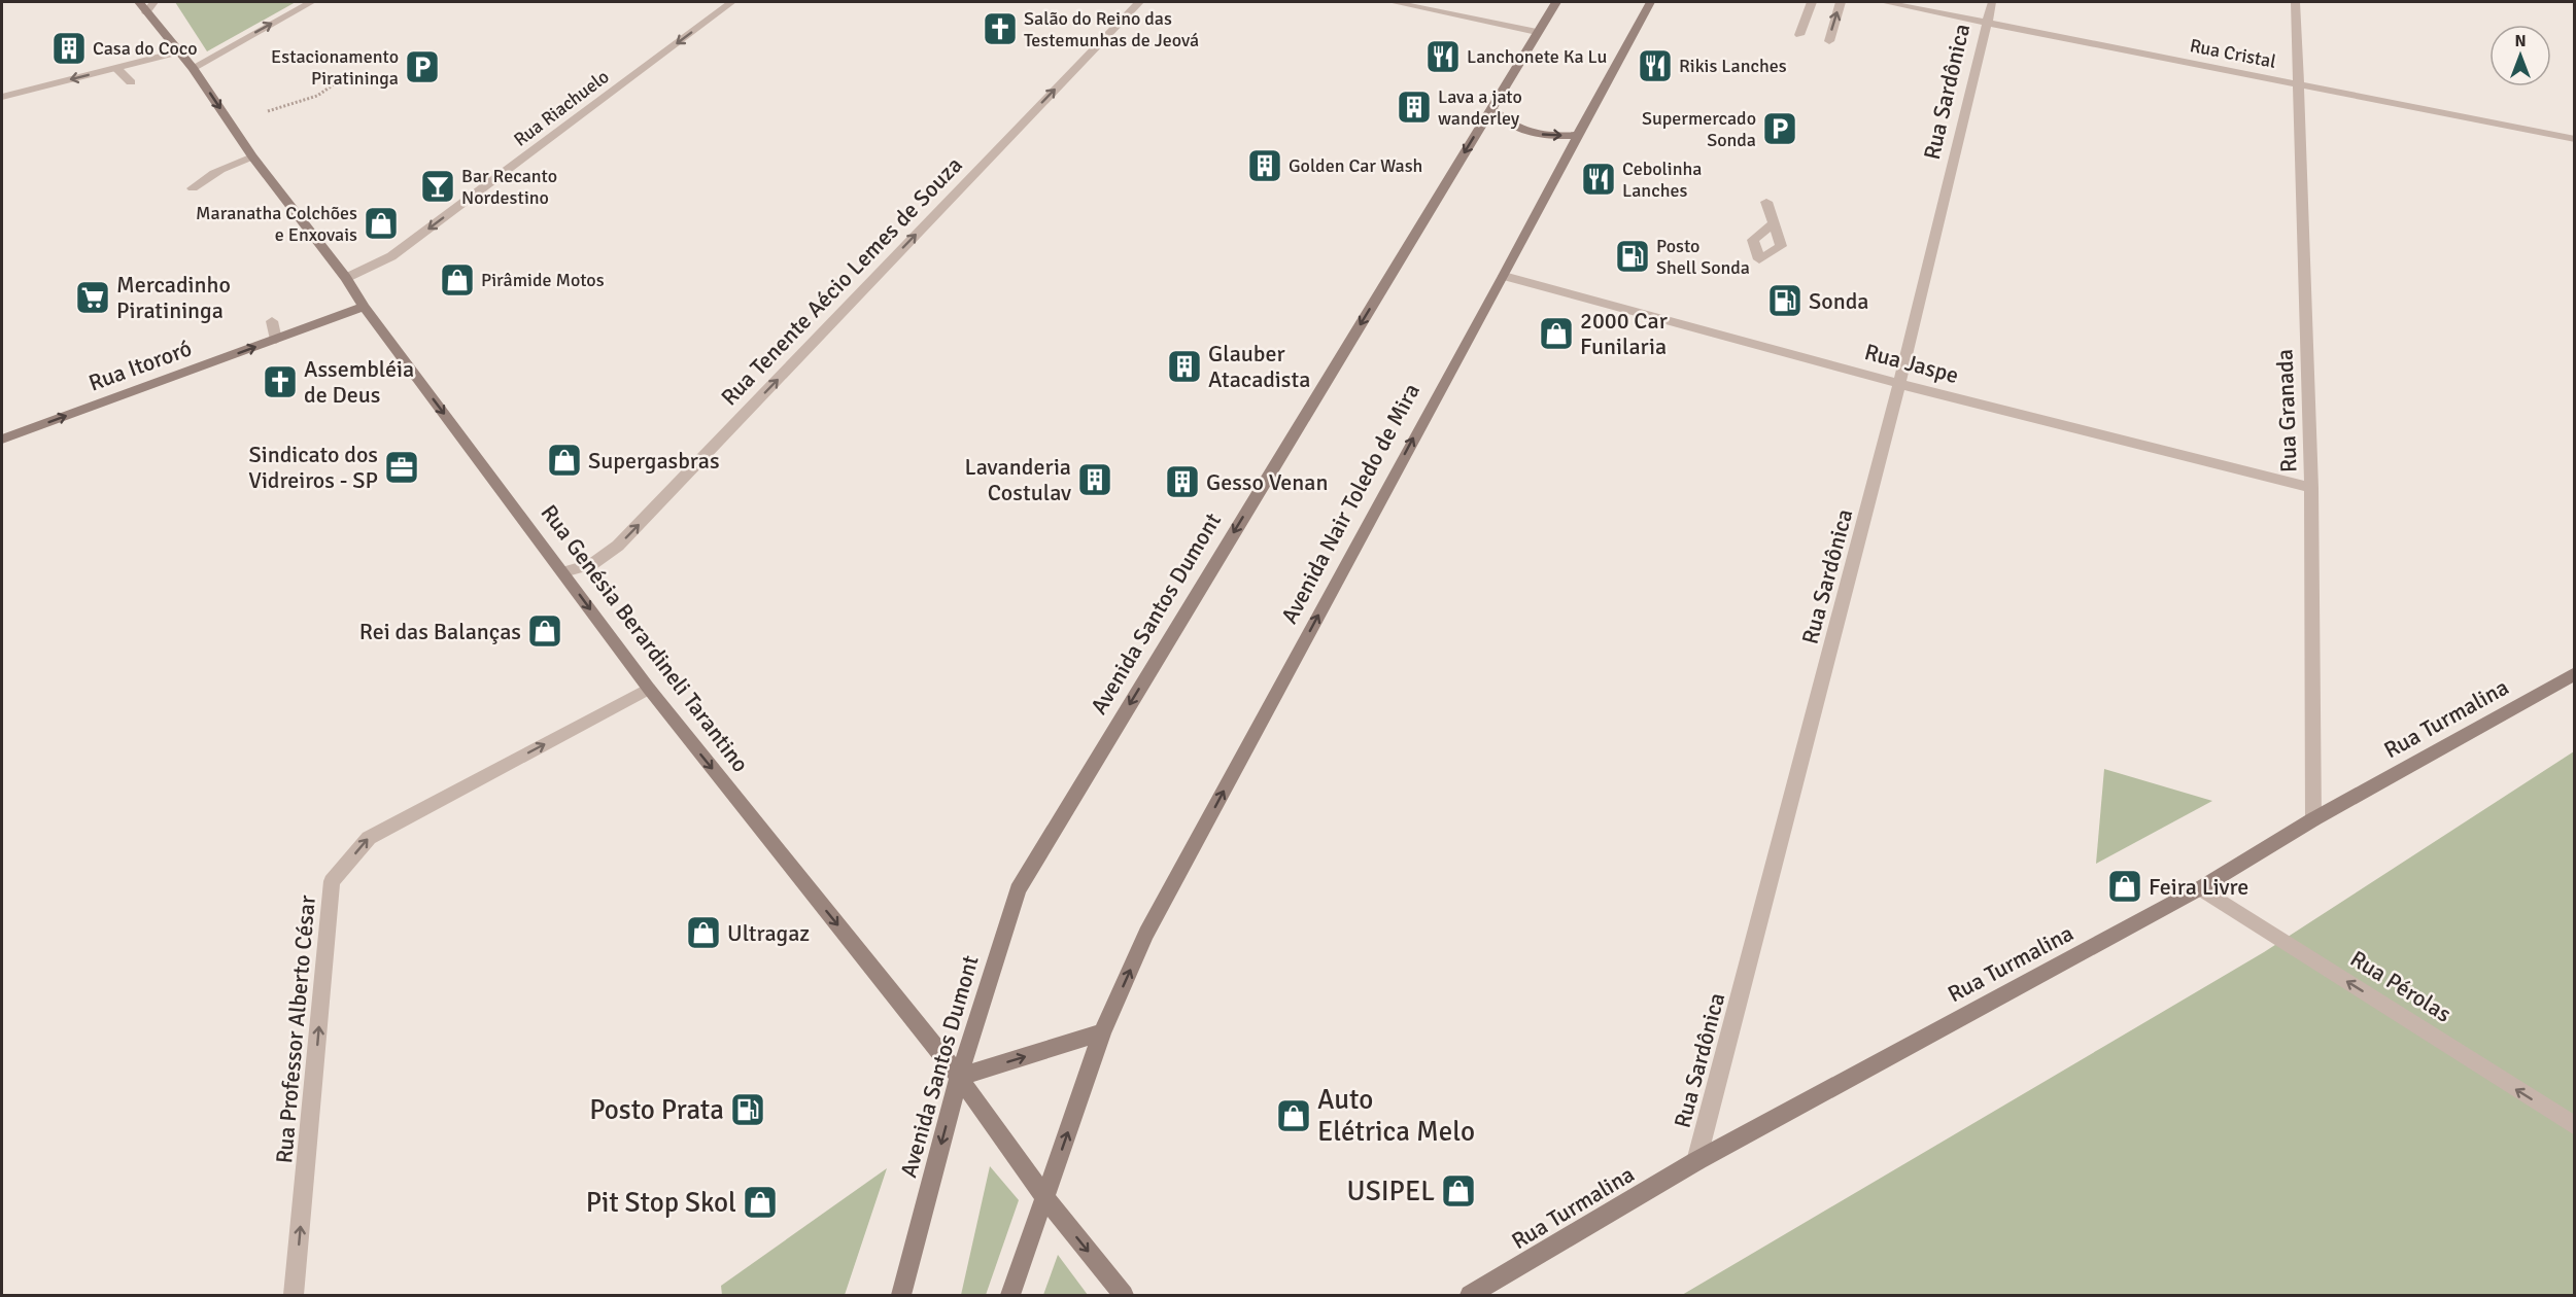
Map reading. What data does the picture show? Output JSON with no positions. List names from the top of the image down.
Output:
{
  "streets": {
    "main road": [
      "Rua Itororó",
      "Avenida Nair Toledo de Mira",
      "Avenida Santos Dumont",
      "Rua Genésia Berardineli Tarantino",
      "Rua Turmalina"
    ],
    "street": [
      "Rua Cristal",
      "Rua Sardônica",
      "Rua Riachuelo",
      "Rua Tenente Aécio Lemes de Souza",
      "Rua Jaspe",
      "Rua Granada",
      "Rua Pérolas",
      "Rua Professor Alberto César"
    ]
  },
  "crossings": [
    ["Rua Cristal", "Rua Sardônica"],
    ["Rua Cristal", "Rua Granada"],
    ["Rua Sardônica", "Rua Jaspe"],
    ["Rua Sardônica", "Rua Turmalina"],
    ["Rua Riachuelo", "Rua Genésia Berardineli Tarantino"],
    ["Rua Tenente Aécio Lemes de Souza", "Rua Genésia Berardineli Tarantino"],
    ["Rua Jaspe", "Rua Granada"],
    ["Rua Jaspe", "Avenida Nair Toledo de Mira"],
    ["Rua Itororó", "Rua Genésia Berardineli Tarantino"],
    ["Rua Granada", "Rua Turmalina"],
    ["Avenida Nair Toledo de Mira", "Rua Genésia Berardineli Tarantino"],
    ["Avenida Santos Dumont", "Rua Genésia Berardineli Tarantino"],
    ["Rua Genésia Berardineli Tarantino", "Rua Professor Alberto César"],
    ["Rua Turmalina", "Rua Pérolas"]
  ],
  "one_way": [
    "Rua Riachuelo",
    "Rua Tenente Aécio Lemes de Souza",
    "Rua Itororó",
    "Avenida Nair Toledo de Mira",
    "Avenida Santos Dumont",
    "Rua Genésia Berardineli Tarantino",
    "Rua Pérolas",
    "Rua Professor Alberto César"
  ],
  "places": {
    "church": ["Salão do Reino das Testemunhas de Jeová", "Assembléia de Deus"],
    "building": [
      "Casa do Coco",
      "Lava a jato wanderley",
      "Golden Car Wash",
      "Glauber Atacadista",
      "Lavanderia Costulav",
      "Gesso Venan"
    ],
    "restaurant": ["Lanchonete Ka Lu", "Rikis Lanches", "Cebolinha Lanches"],
    "parking": ["Estacionamento Piratininga", "Supermercado Sonda"],
    "bar": ["Bar Recanto Nordestino"],
    "shop": [
      "Maranatha Colchões e Enxovais",
      "Pirâmide Motos",
      "2000 Car Funilaria",
      "Supergasbras",
      "Rei das Balanças",
      "Feira Livre",
      "Ultragaz",
      "Auto Elétrica Melo",
      "USIPEL",
      "Pit Stop Skol"
    ],
    "fuel station": ["Posto Shell Sonda", "Sonda", "Posto Prata"],
    "supermarket": ["Mercadinho Piratininga"],
    "office": ["Sindicato dos Vidreiros - SP"]
  },
  "north": "top"
}
